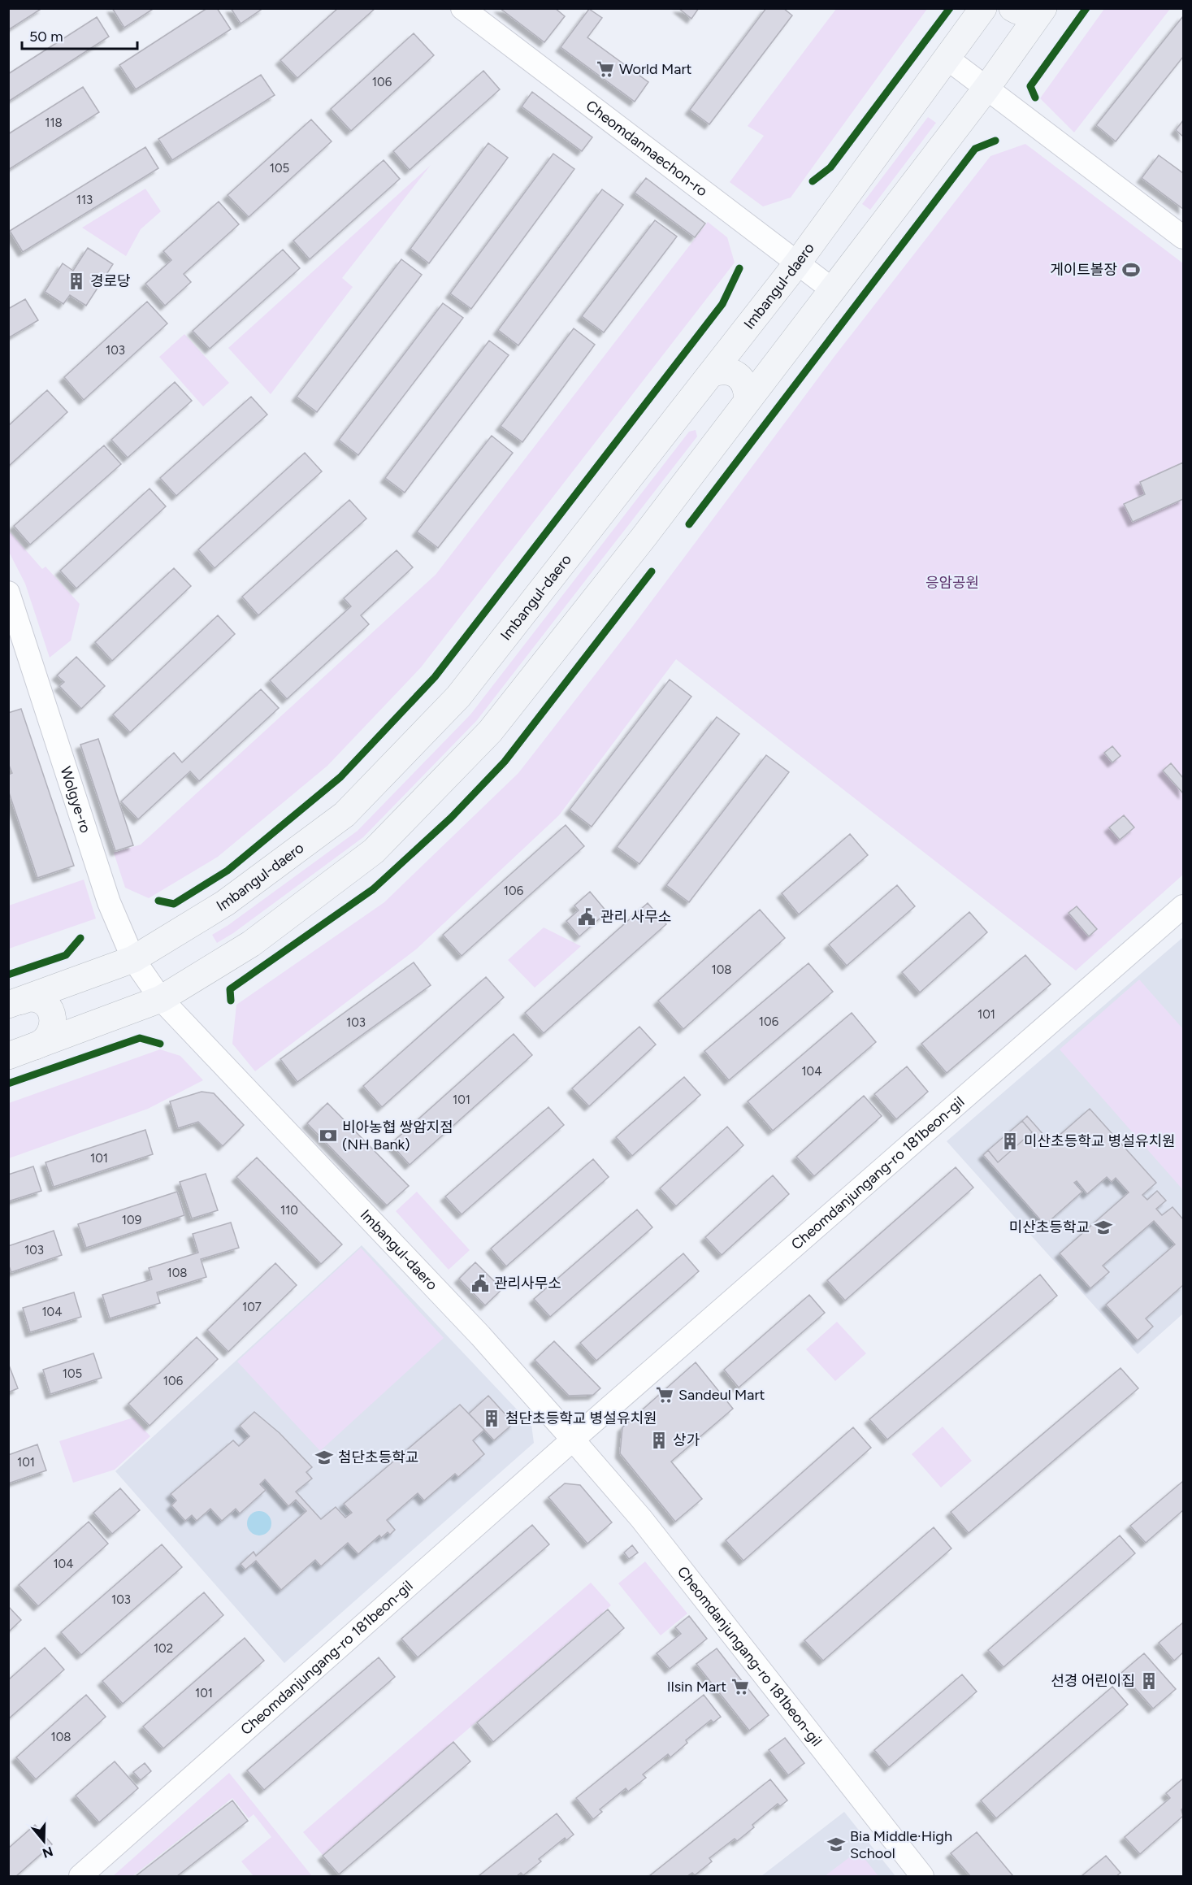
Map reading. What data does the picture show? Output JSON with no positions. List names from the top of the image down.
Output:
{
  "streets": {
    "main road": ["Imbangul-daero"],
    "street": ["Cheomdannaechon-ro", "Wolgye-ro", "Cheomdanjungang-ro 181beon-gil"]
  },
  "crossings": [
    ["Cheomdannaechon-ro", "Imbangul-daero"],
    ["Imbangul-daero", "Wolgye-ro"],
    ["Imbangul-daero", "Cheomdanjungang-ro 181beon-gil"]
  ],
  "parks": ["응암공원"],
  "places": {
    "supermarket": ["World Mart", "Sandeul Mart", "Ilsin Mart"],
    "sports": ["게이트볼장"],
    "building": [
      "경로당",
      "미산초등학교 병설유치원",
      "첨단초등학교 병설유치원",
      "상가",
      "선경 어린이집"
    ],
    "public building": ["관리 사무소", "관리사무소"],
    "bank": ["비아농협 쌍암지점 (NH Bank)"],
    "school or university": ["미산초등학교", "첨단초등학교", "Bia Middle·High School"]
  },
  "house_numbers": [
    "106",
    "118",
    "105",
    "113",
    "103",
    "106",
    "108",
    "101",
    "106",
    "103",
    "104",
    "101",
    "101",
    "110",
    "109",
    "103",
    "108",
    "107",
    "104",
    "105",
    "106",
    "101",
    "104",
    "103",
    "102",
    "101",
    "108"
  ],
  "scale_bar": "50 m",
  "north": "bottom"
}
